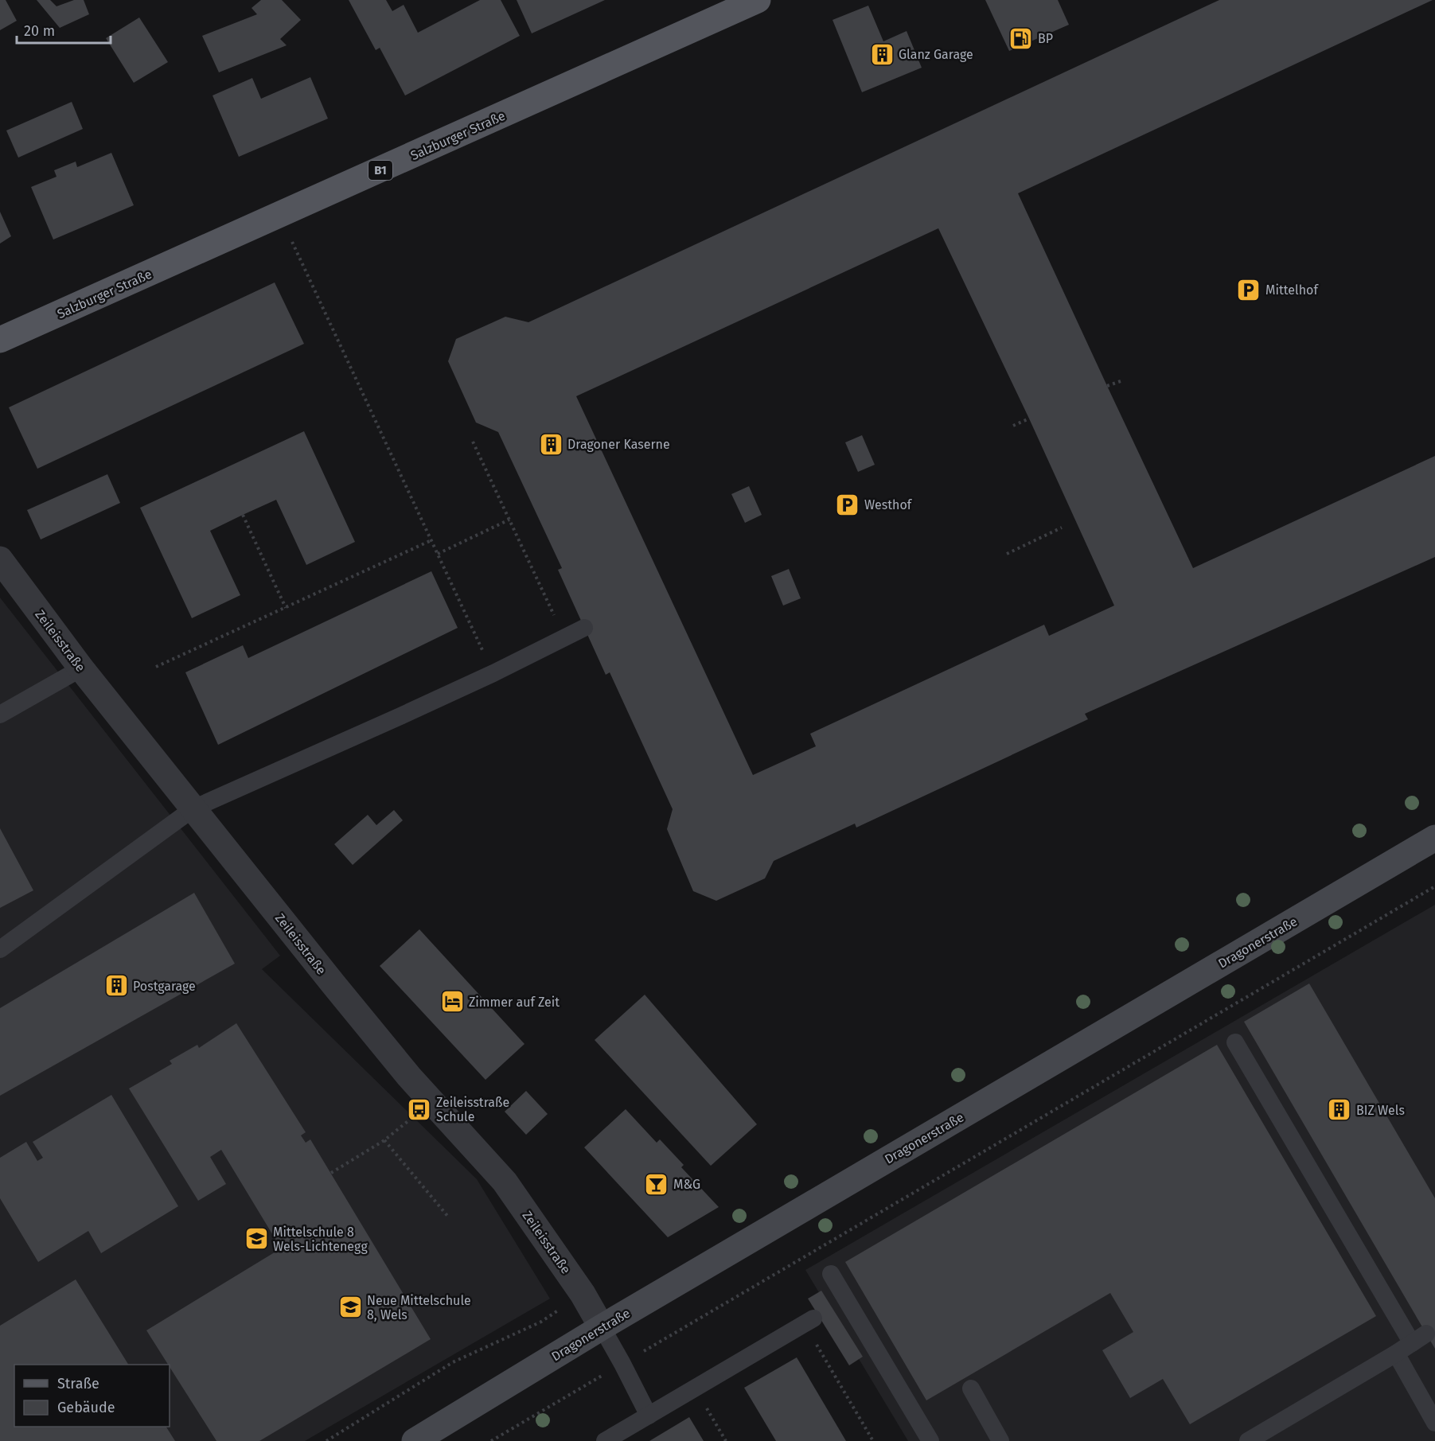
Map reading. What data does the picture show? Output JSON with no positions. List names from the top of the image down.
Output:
{
  "streets": {
    "main road": ["Salzburger Straße", "B1", "Dragonerstraße"],
    "street": ["Zeileisstraße"]
  },
  "crossings": [
    ["Zeileisstraße", "Dragonerstraße"]
  ],
  "places": {
    "fuel station": ["BP"],
    "building": [
      "Glanz Garage",
      "Dragoner Kaserne",
      "Postgarage",
      "BIZ Wels"
    ],
    "parking": ["Mittelhof", "Westhof"],
    "hotel": ["Zimmer auf Zeit"],
    "bus stop": ["Zeileisstraße Schule"],
    "bar": ["M&G"],
    "school or university": ["Mittelschule 8 Wels-Lichtenegg", "Neue Mittelschule 8, Wels"]
  },
  "legend": ["Straße", "Gebäude"],
  "scale_bar": "20 m"
}
